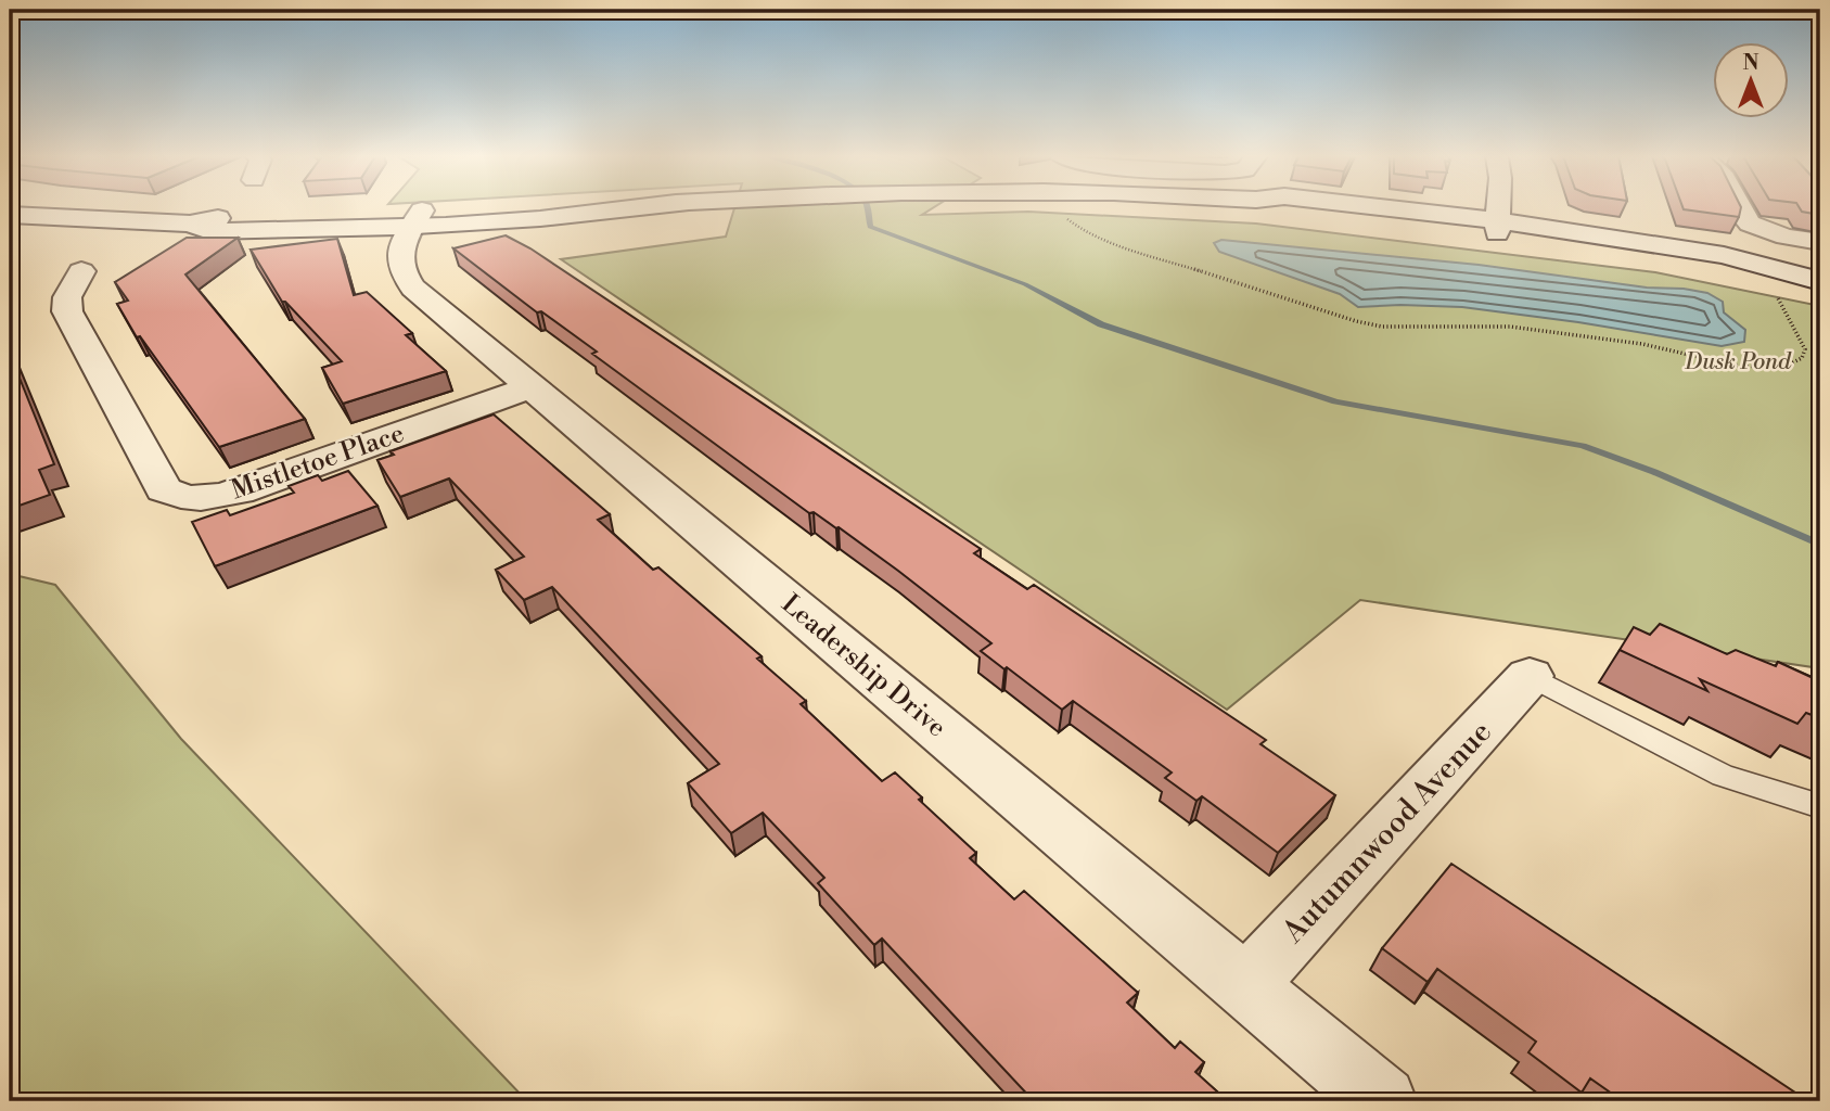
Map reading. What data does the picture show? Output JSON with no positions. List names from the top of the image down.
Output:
{
  "streets": {
    "street": ["Mistletoe Place", "Leadership Drive", "Autumnwood Avenue"]
  },
  "crossings": [
    ["Mistletoe Place", "Leadership Drive"],
    ["Leadership Drive", "Autumnwood Avenue"]
  ],
  "parks": ["Dusk Pond"],
  "north": "top"
}
